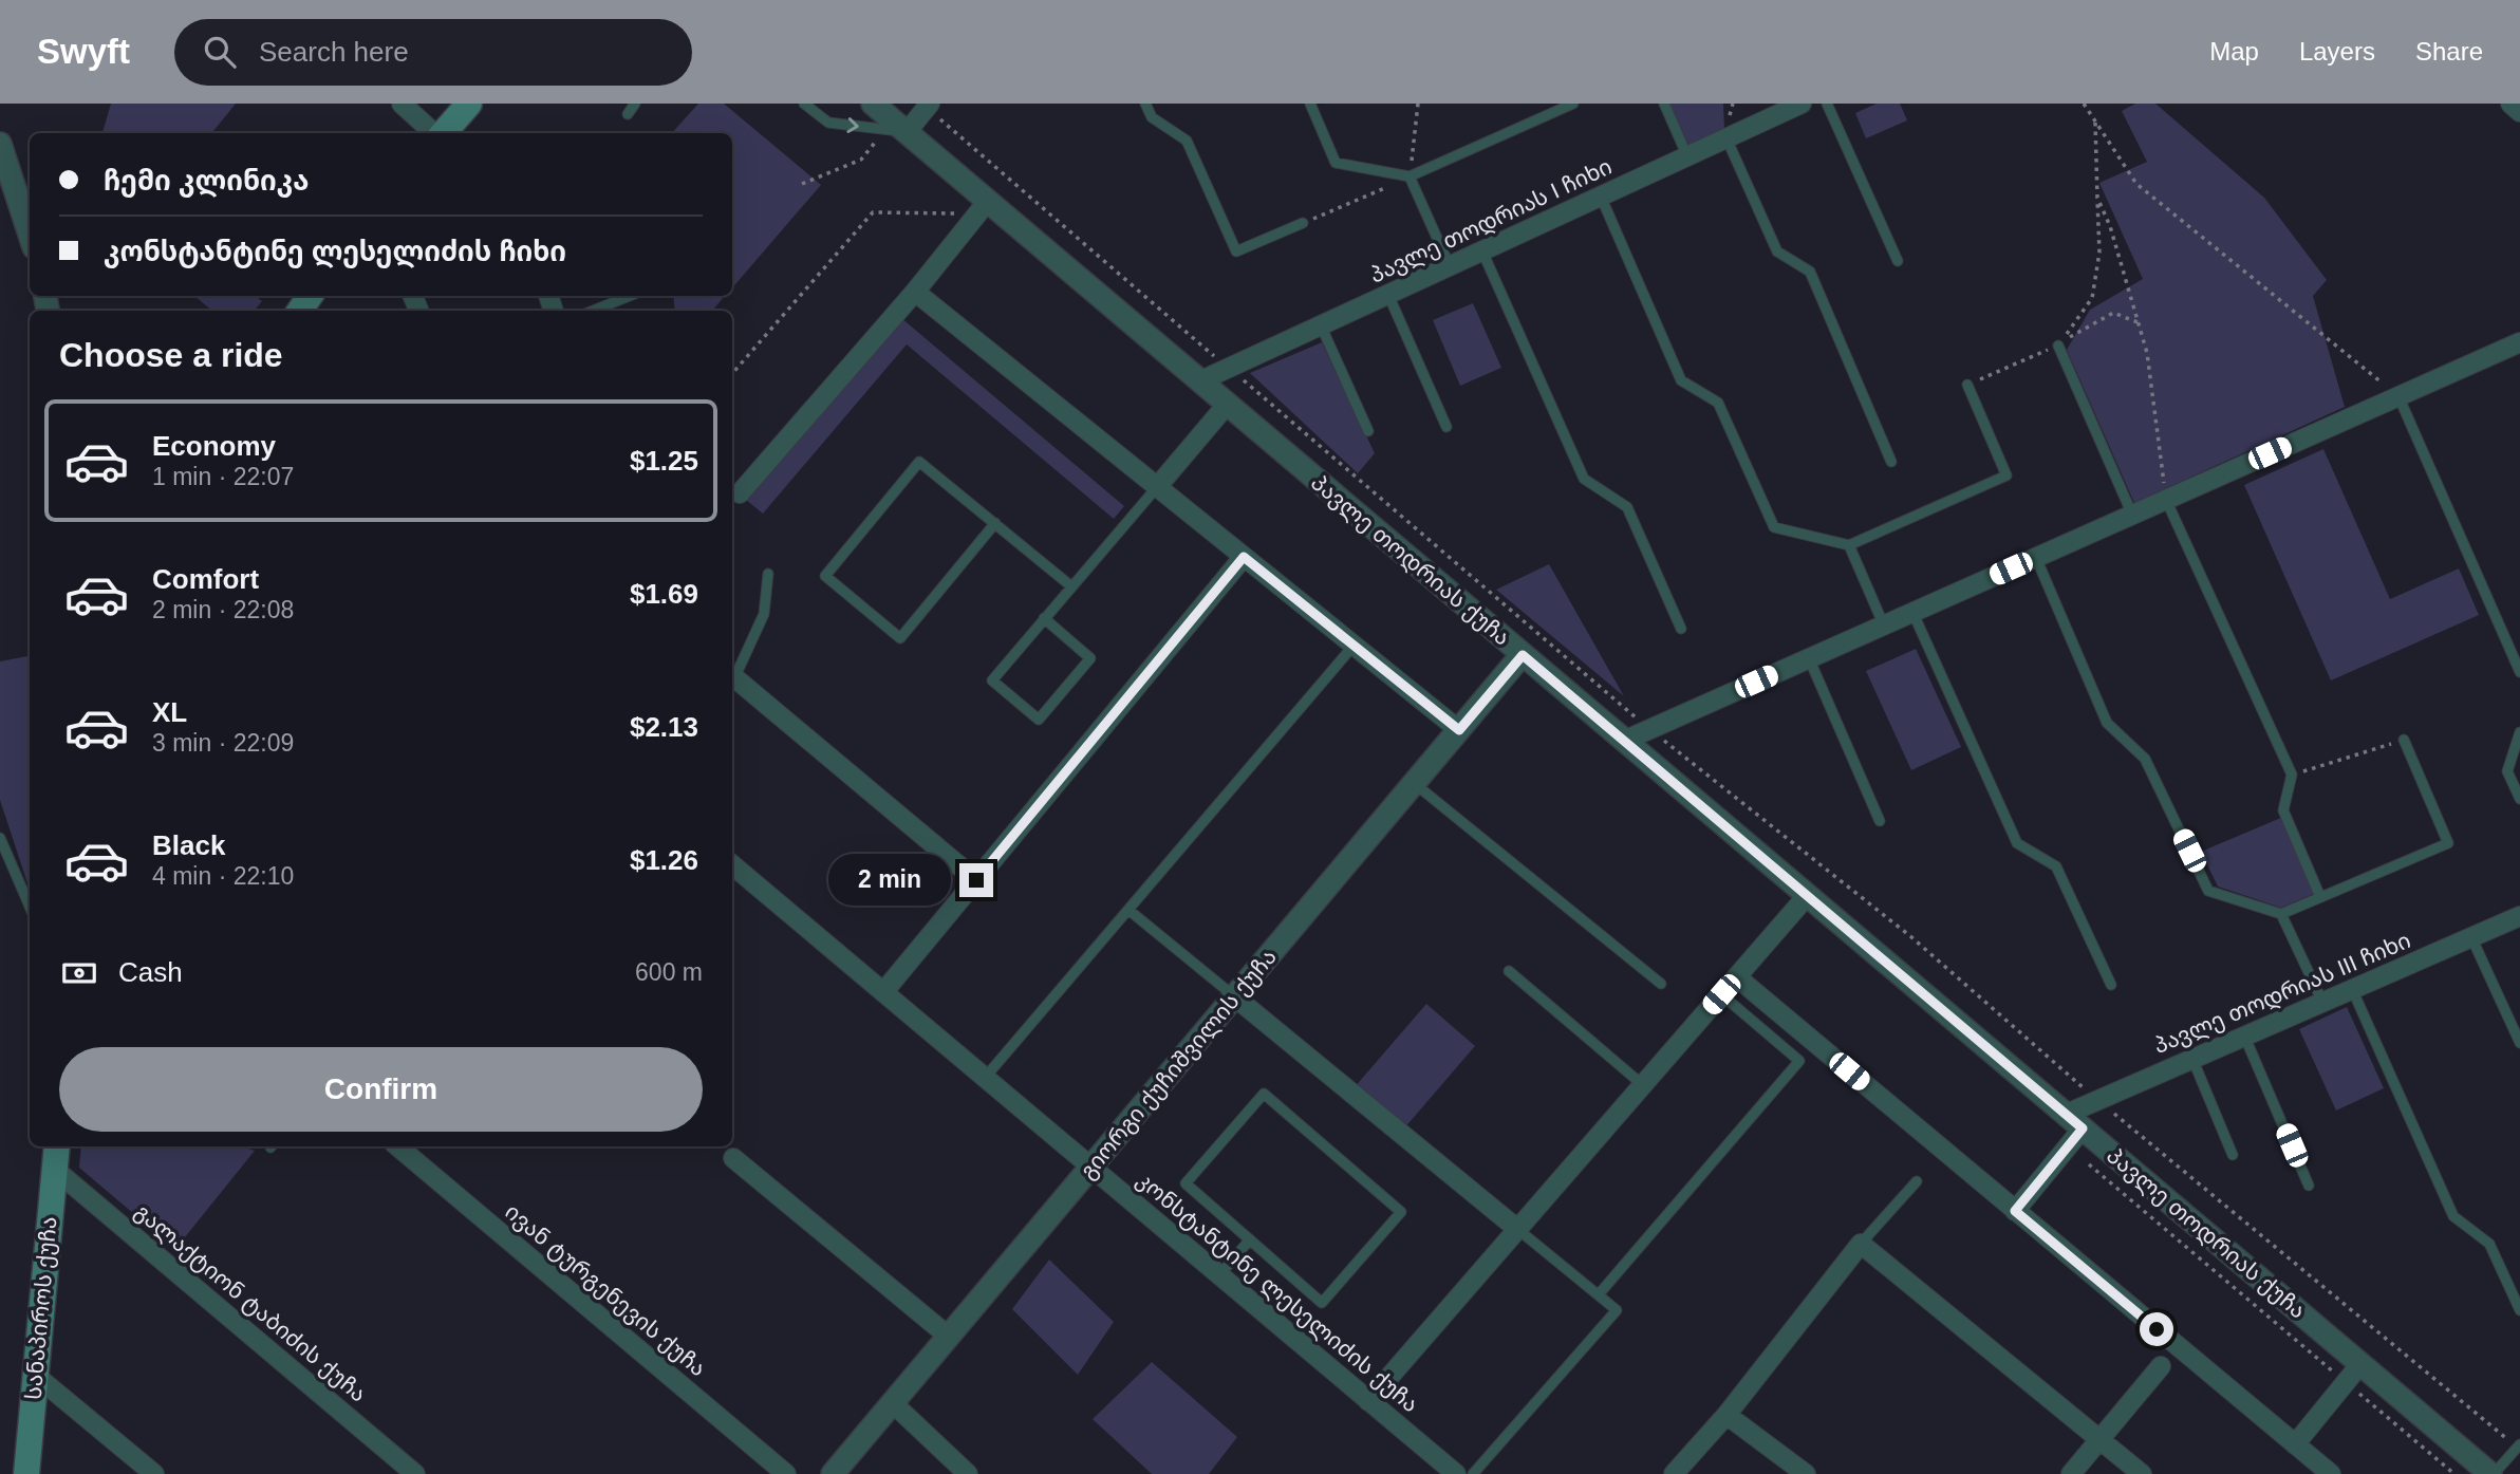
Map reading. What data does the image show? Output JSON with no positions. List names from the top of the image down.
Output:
{
  "streets": {
    "main road": ["სანაპიროს ქუჩა"],
    "street": [
      "პავლე თოდრიას I ჩიხი",
      "პავლე თოდრიას ქუჩა",
      "პავლე თოდრიას III ჩიხი",
      "გიორგი ქუჩიშვილის ქუჩა",
      "ივან ტურგენევის ქუჩა",
      "კონსტანტინე ლესელიძის ქუჩა",
      "გალაქტიონ ტაბიძის ქუჩა"
    ]
  },
  "crossings": [
    ["პავლე თოდრიას I ჩიხი", "პავლე თოდრიას ქუჩა"],
    ["პავლე თოდრიას ქუჩა", "პავლე თოდრიას III ჩიხი"],
    ["პავლე თოდრიას ქუჩა", "გიორგი ქუჩიშვილის ქუჩა"],
    ["გიორგი ქუჩიშვილის ქუჩა", "კონსტანტინე ლესელიძის ქუჩა"],
    ["გალაქტიონ ტაბიძის ქუჩა", "სანაპიროს ქუჩა"]
  ],
  "page": {
    "header": "Swyft",
    "search": "Search here",
    "nav": ["Map", "Layers", "Share"],
    "banner": ["ჩემი კლინიკა", "კონსტანტინე ლესელიძის ჩიხი"],
    "heading": "Choose a ride",
    "list": [
      {
        "name": "Economy",
        "note": "1 min · 22:07",
        "value": "$1.25"
      },
      {
        "name": "Comfort",
        "note": "2 min · 22:08",
        "value": "$1.69"
      },
      {
        "name": "XL",
        "note": "3 min · 22:09",
        "value": "$2.13"
      },
      {
        "name": "Black",
        "note": "4 min · 22:10",
        "value": "$1.26"
      }
    ],
    "bubble": "2 min",
    "pay": ["Cash", "600 m"],
    "buttons": "Confirm"
  }
}
